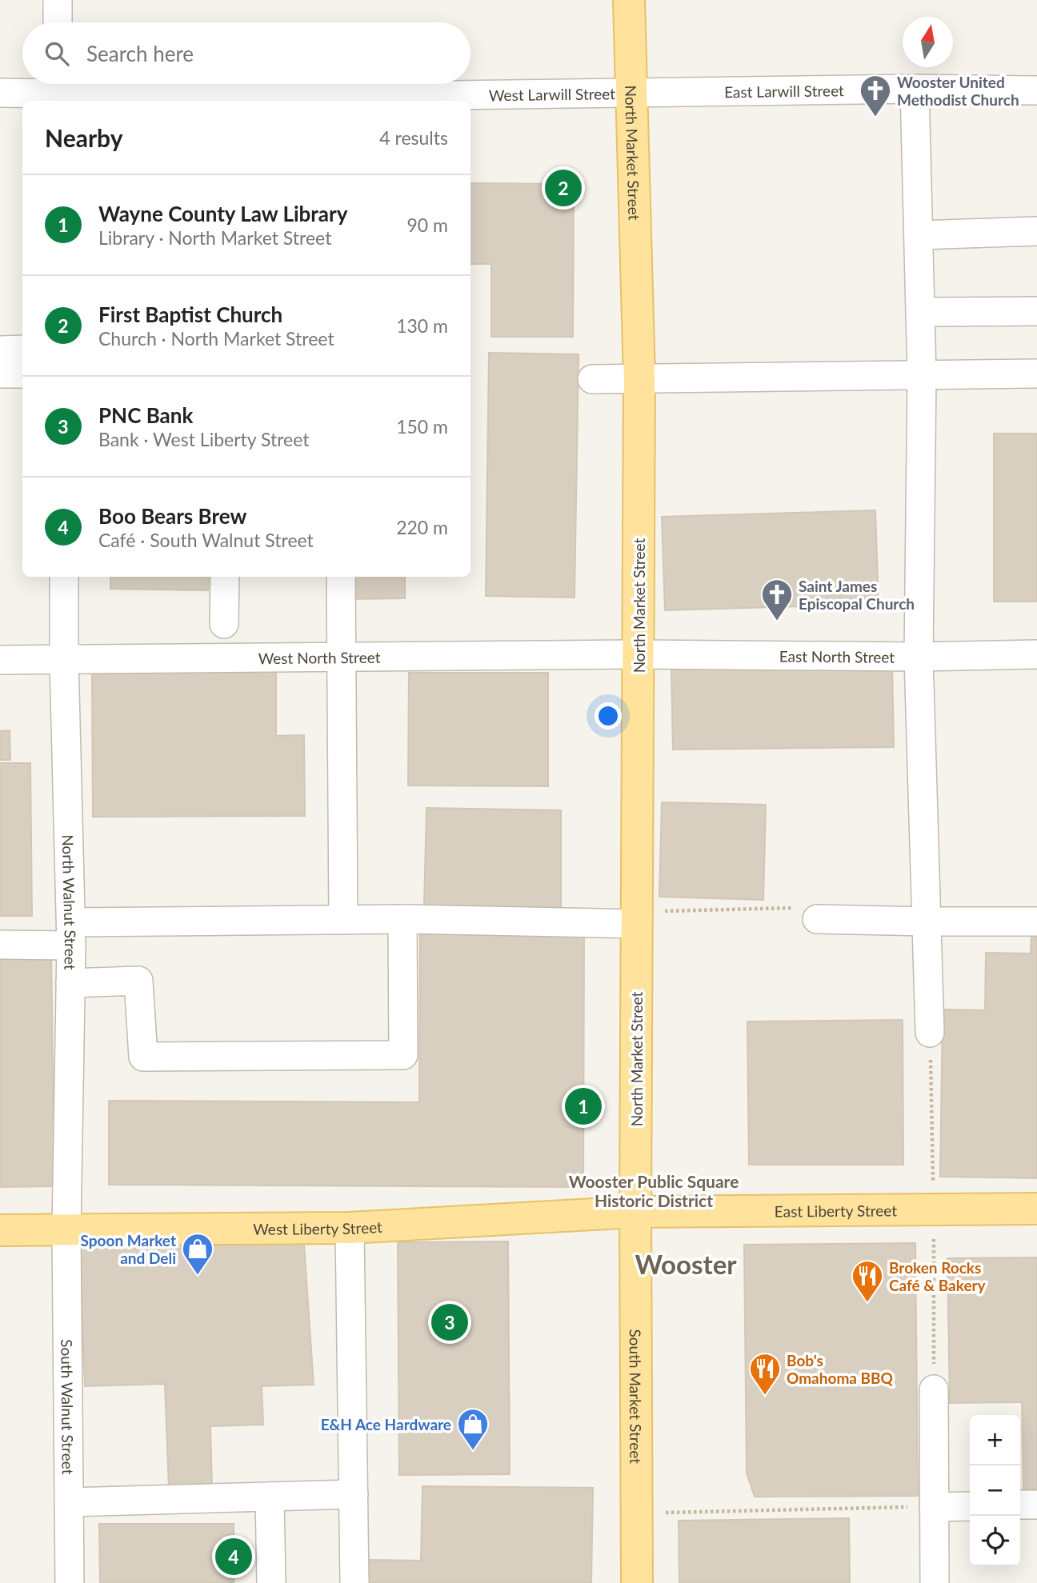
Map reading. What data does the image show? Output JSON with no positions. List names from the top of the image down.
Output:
{
  "streets": {
    "main road": [
      "North Market Street",
      "East Liberty Street",
      "West Liberty Street",
      "South Market Street"
    ],
    "street": [
      "East Larwill Street",
      "West Larwill Street",
      "East North Street",
      "West North Street",
      "North Walnut Street",
      "South Walnut Street"
    ]
  },
  "crossings": [
    ["East Larwill Street", "West Larwill Street"],
    ["East Larwill Street", "North Market Street"],
    ["West Larwill Street", "North Market Street"],
    ["North Market Street", "East North Street"],
    ["North Market Street", "West North Street"],
    ["North Market Street", "East Liberty Street"],
    ["North Market Street", "West Liberty Street"],
    ["North Market Street", "South Market Street"],
    ["East North Street", "West North Street"],
    ["West North Street", "North Walnut Street"],
    ["North Walnut Street", "West Liberty Street"],
    ["North Walnut Street", "South Walnut Street"],
    ["East Liberty Street", "West Liberty Street"],
    ["East Liberty Street", "South Market Street"],
    ["West Liberty Street", "South Market Street"],
    ["West Liberty Street", "South Walnut Street"]
  ],
  "districts": ["Wooster Public Square Historic District", "Wooster"],
  "places": {
    "church": ["Wooster United Methodist Church", "Saint James Episcopal Church"],
    "shop": ["Spoon Market and Deli", "E&H Ace Hardware"],
    "restaurant": ["Broken Rocks Café & Bakery", "Bob's Omahoma BBQ"]
  },
  "north": "top",
  "page": {
    "search": "Search here",
    "heading": ["Nearby", "4 results"],
    "pins": [
      "2",
      "1",
      "3",
      "4"
    ],
    "list": [
      {
        "mark": "1",
        "name": "Wayne County Law Library",
        "note": "Library · North Market Street",
        "value": "90 m"
      },
      {
        "mark": "2",
        "name": "First Baptist Church",
        "note": "Church · North Market Street",
        "value": "130 m"
      },
      {
        "mark": "3",
        "name": "PNC Bank",
        "note": "Bank · West Liberty Street",
        "value": "150 m"
      },
      {
        "mark": "4",
        "name": "Boo Bears Brew",
        "note": "Café · South Walnut Street",
        "value": "220 m"
      }
    ],
    "map_buttons": ["+", "−"]
  }
}
